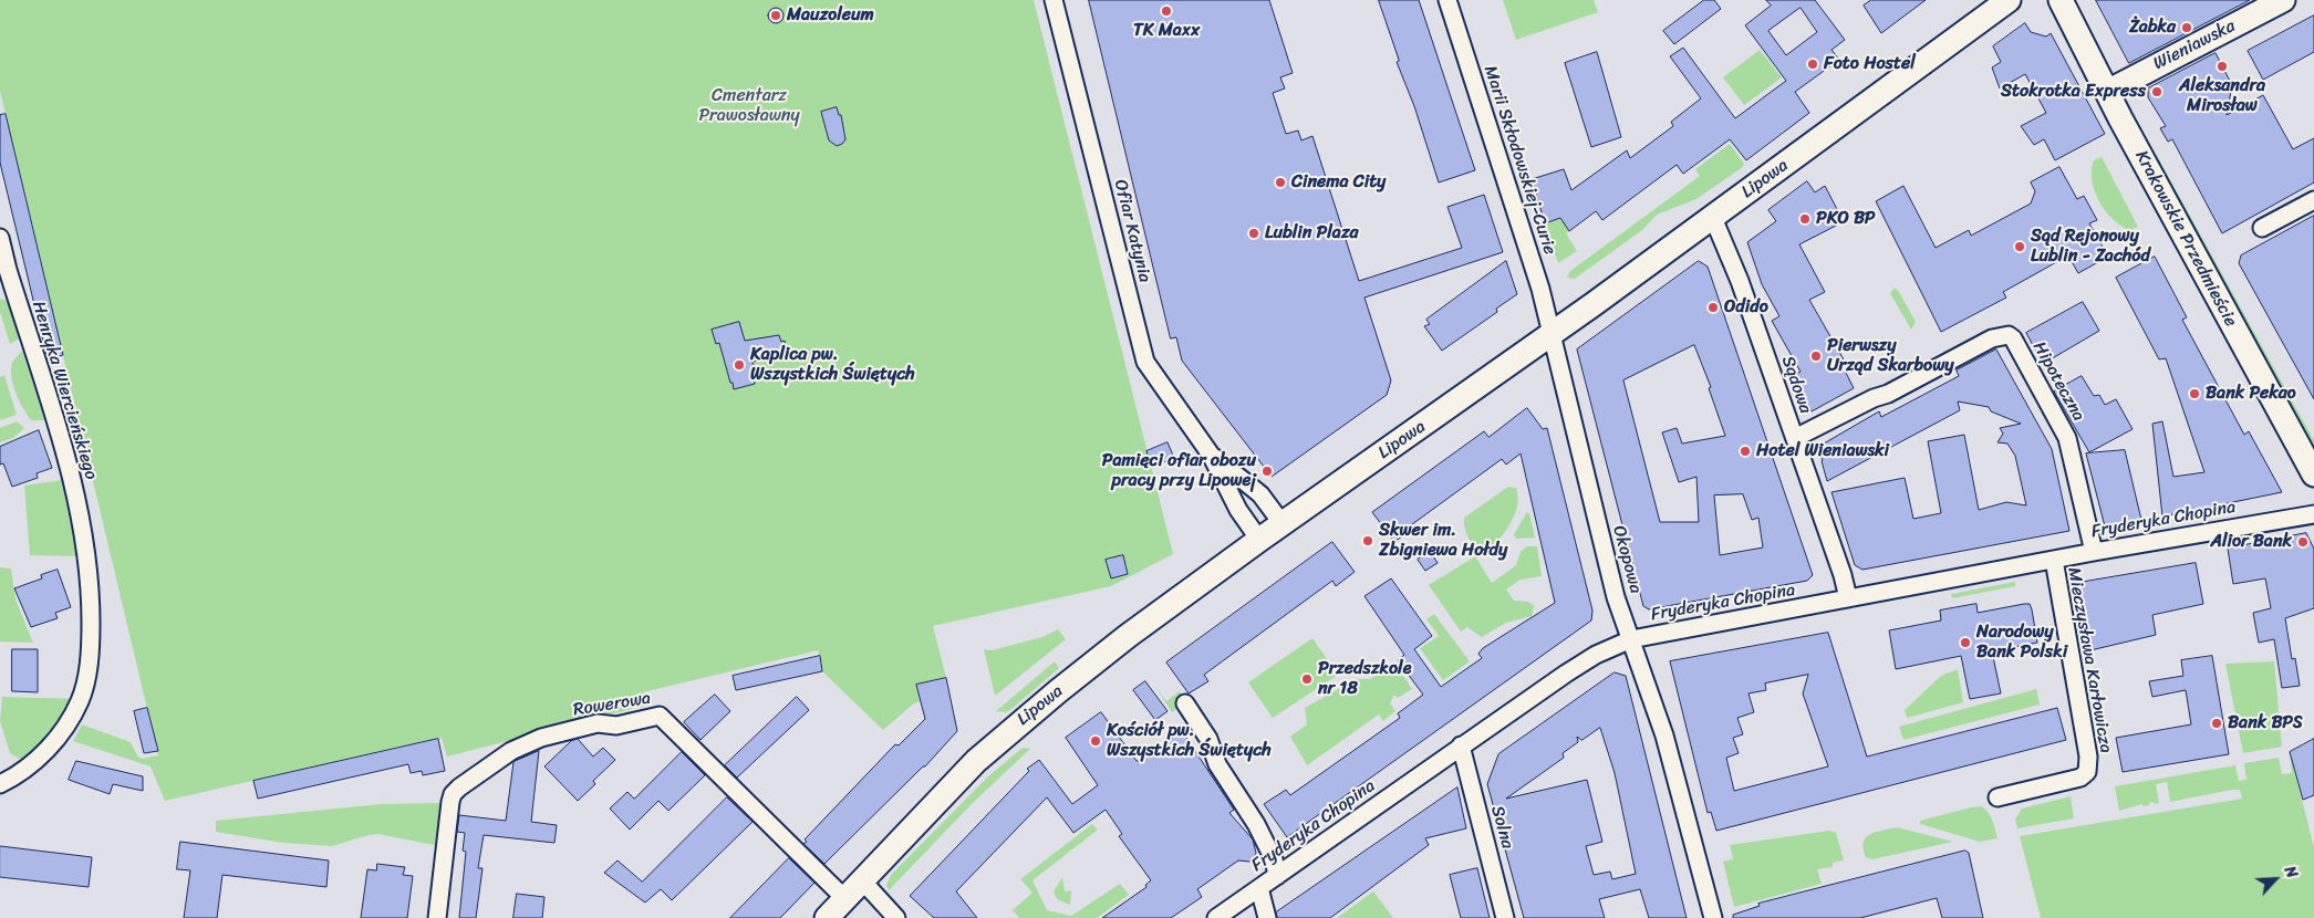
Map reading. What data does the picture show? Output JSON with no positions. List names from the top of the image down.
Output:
{
  "streets": {
    "street": [
      "Wieniawska",
      "Marii Skłodowskiej-Curie",
      "Lipowa",
      "Ofiar Katynia",
      "Krakowskie Przedmieście",
      "Hipoteczna",
      "Sądowa",
      "Henryka Wiercieńskiego",
      "Fryderyka Chopina",
      "Okopowa",
      "Mieczysława Karłowicza",
      "Rowerowa",
      "Solna"
    ]
  },
  "crossings": [
    ["Wieniawska", "Krakowskie Przedmieście"],
    ["Marii Skłodowskiej-Curie", "Lipowa"],
    ["Marii Skłodowskiej-Curie", "Okopowa"],
    ["Lipowa", "Ofiar Katynia"],
    ["Lipowa", "Sądowa"],
    ["Lipowa", "Okopowa"],
    ["Lipowa", "Rowerowa"],
    ["Hipoteczna", "Sądowa"],
    ["Hipoteczna", "Fryderyka Chopina"],
    ["Sądowa", "Fryderyka Chopina"],
    ["Fryderyka Chopina", "Okopowa"],
    ["Fryderyka Chopina", "Mieczysława Karłowicza"],
    ["Fryderyka Chopina", "Solna"]
  ],
  "parks": ["Cmentarz Prawosławny"],
  "places": [
    "TK Maxx",
    "Mauzoleum",
    "Żabka",
    "Foto Hostel",
    "Aleksandra Mirosław",
    "Stokrotka Express",
    "Cinema City",
    "PKO BP",
    "Lublin Plaza",
    "Sąd Rejonowy Lublin - Zachód",
    "Odido",
    "Pierwszy Urząd Skarbowy",
    "Kaplica pw. Wszystkich Świętych",
    "Bank Pekao",
    "Hotel Wieniawski",
    "Pamięci ofiar obozu pracy przy Lipowej",
    "Skwer im. Zbigniewa Hołdy",
    "Alior Bank",
    "Narodowy Bank Polski",
    "Przedszkole nr 18",
    "Bank BPS",
    "Kościół pw. Wszystkich Świętych"
  ],
  "north": "top right"
}
